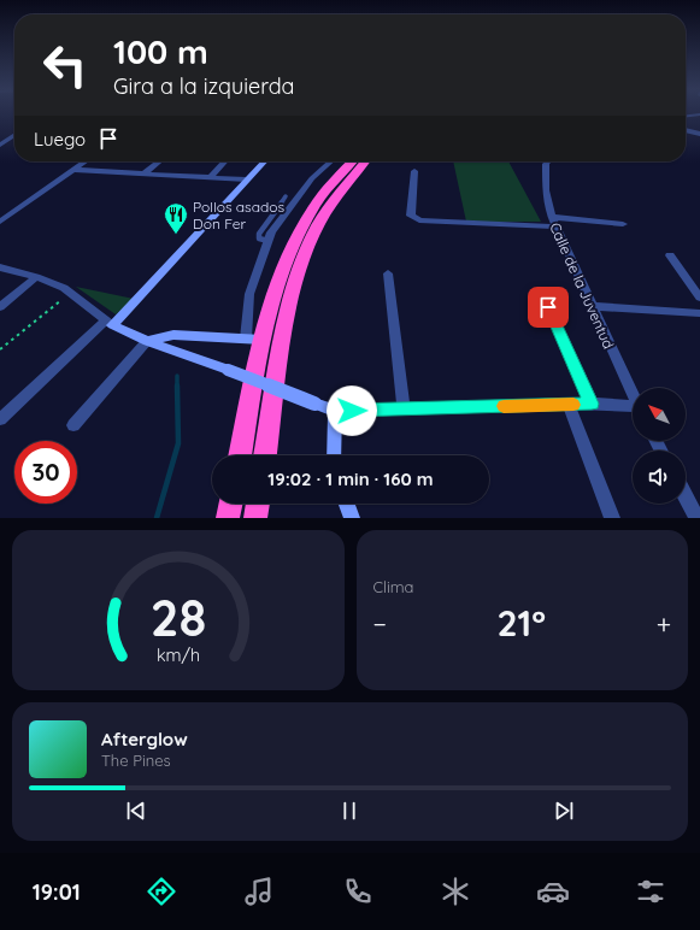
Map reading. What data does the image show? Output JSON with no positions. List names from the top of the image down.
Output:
{
  "streets": {
    "street": ["Calle de la Juventud"]
  },
  "places": {
    "restaurant": ["Pollos asados Don Fer"]
  },
  "north": "top left",
  "page": {
    "turn": ["100 m", "Gira a la izquierda"],
    "then": "Luego",
    "limit": "30",
    "trip": "19:02 · 1 min · 160 m",
    "tile": "Clima",
    "heat": ["−", "21°", "+"],
    "song": ["Afterglow", "The Pines"],
    "tabs": "19:01",
    "gauge": ["28", "km/h"]
  }
}
